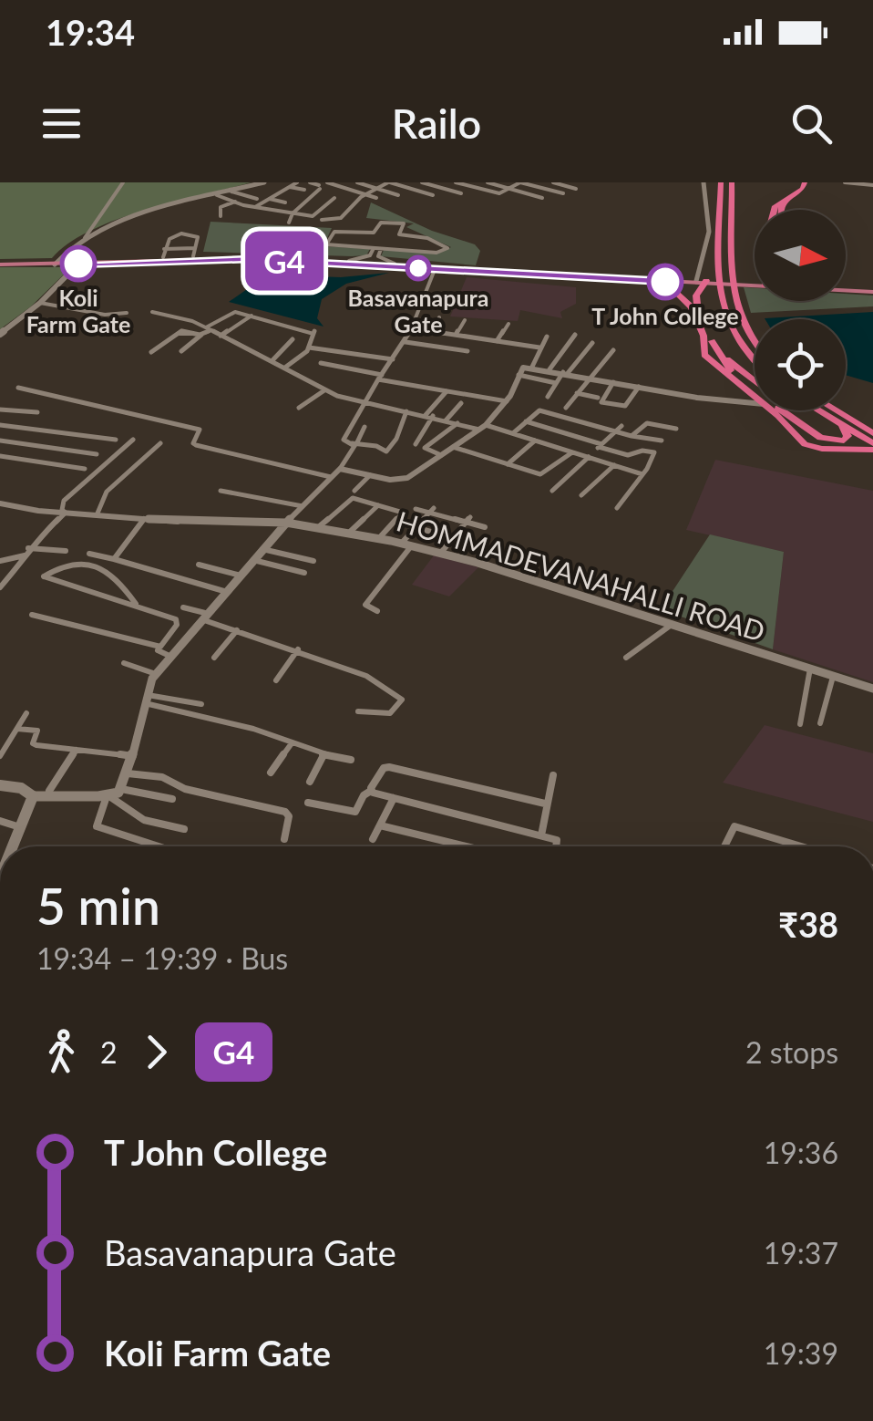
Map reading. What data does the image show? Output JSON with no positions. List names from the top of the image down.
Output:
{
  "streets": {
    "street": ["HOMMADEVANAHALLI ROAD"]
  },
  "places": ["Koli Farm Gate", "Basavanapura Gate", "T John College"],
  "lines": ["bus line G4"],
  "north": "right",
  "page": {
    "status": "19:34",
    "header": "Railo",
    "on_map": "G4",
    "heading": ["5 min", "19:34 – 19:39 · Bus", "₹38"],
    "legs": ["2", "G4", "2 stops"],
    "list": [
      {
        "name": "T John College",
        "value": "19:36"
      },
      {
        "name": "Basavanapura Gate",
        "value": "19:37"
      },
      {
        "name": "Koli Farm Gate",
        "value": "19:39"
      }
    ]
  }
}
